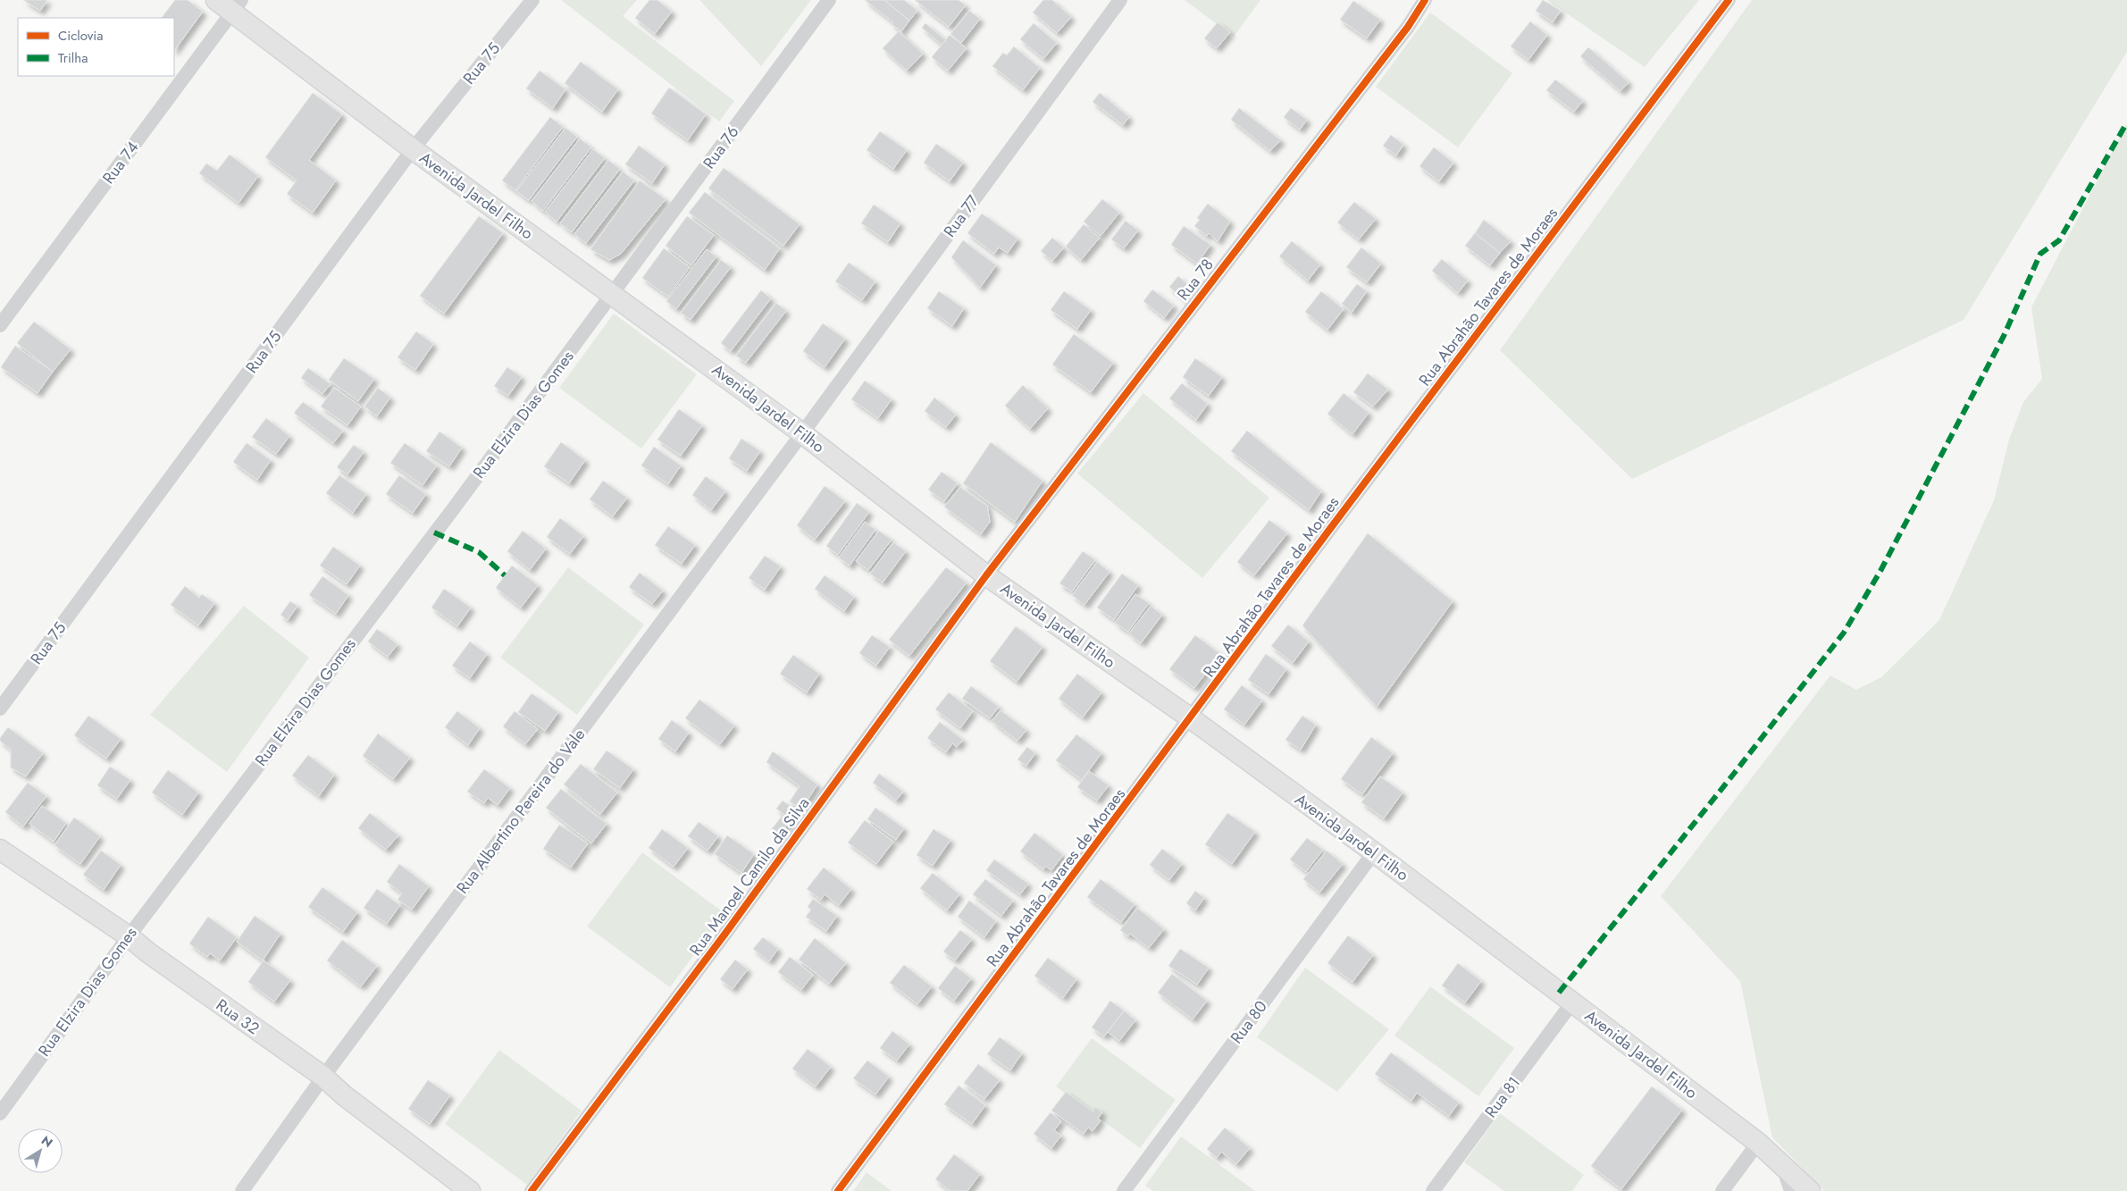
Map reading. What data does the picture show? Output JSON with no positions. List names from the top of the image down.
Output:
{
  "streets": {
    "main road": ["Avenida Jardel Filho", "Rua 32"],
    "street": [
      "Rua 75",
      "Rua 76",
      "Rua 74",
      "Rua 77",
      "Rua 78",
      "Rua Abrahão Tavares de Moraes",
      "Rua Elzira Dias Gomes",
      "Rua Albertino Pereira do Vale",
      "Rua Manoel Camilo da Silva",
      "Rua 80",
      "Rua 81"
    ]
  },
  "crossings": [
    ["Rua 75", "Avenida Jardel Filho"],
    ["Rua 76", "Avenida Jardel Filho"],
    ["Rua 76", "Rua Elzira Dias Gomes"],
    ["Rua 74", "Avenida Jardel Filho"],
    ["Avenida Jardel Filho", "Rua 77"],
    ["Avenida Jardel Filho", "Rua 78"],
    ["Avenida Jardel Filho", "Rua Abrahão Tavares de Moraes"],
    ["Avenida Jardel Filho", "Rua Elzira Dias Gomes"],
    ["Avenida Jardel Filho", "Rua Albertino Pereira do Vale"],
    ["Avenida Jardel Filho", "Rua Manoel Camilo da Silva"],
    ["Avenida Jardel Filho", "Rua 80"],
    ["Avenida Jardel Filho", "Rua 81"],
    ["Rua 77", "Rua Albertino Pereira do Vale"],
    ["Rua 78", "Rua Manoel Camilo da Silva"],
    ["Rua Elzira Dias Gomes", "Rua 32"],
    ["Rua Albertino Pereira do Vale", "Rua 32"]
  ],
  "legend": ["Ciclovia", "Trilha"],
  "north": "top right"
}
